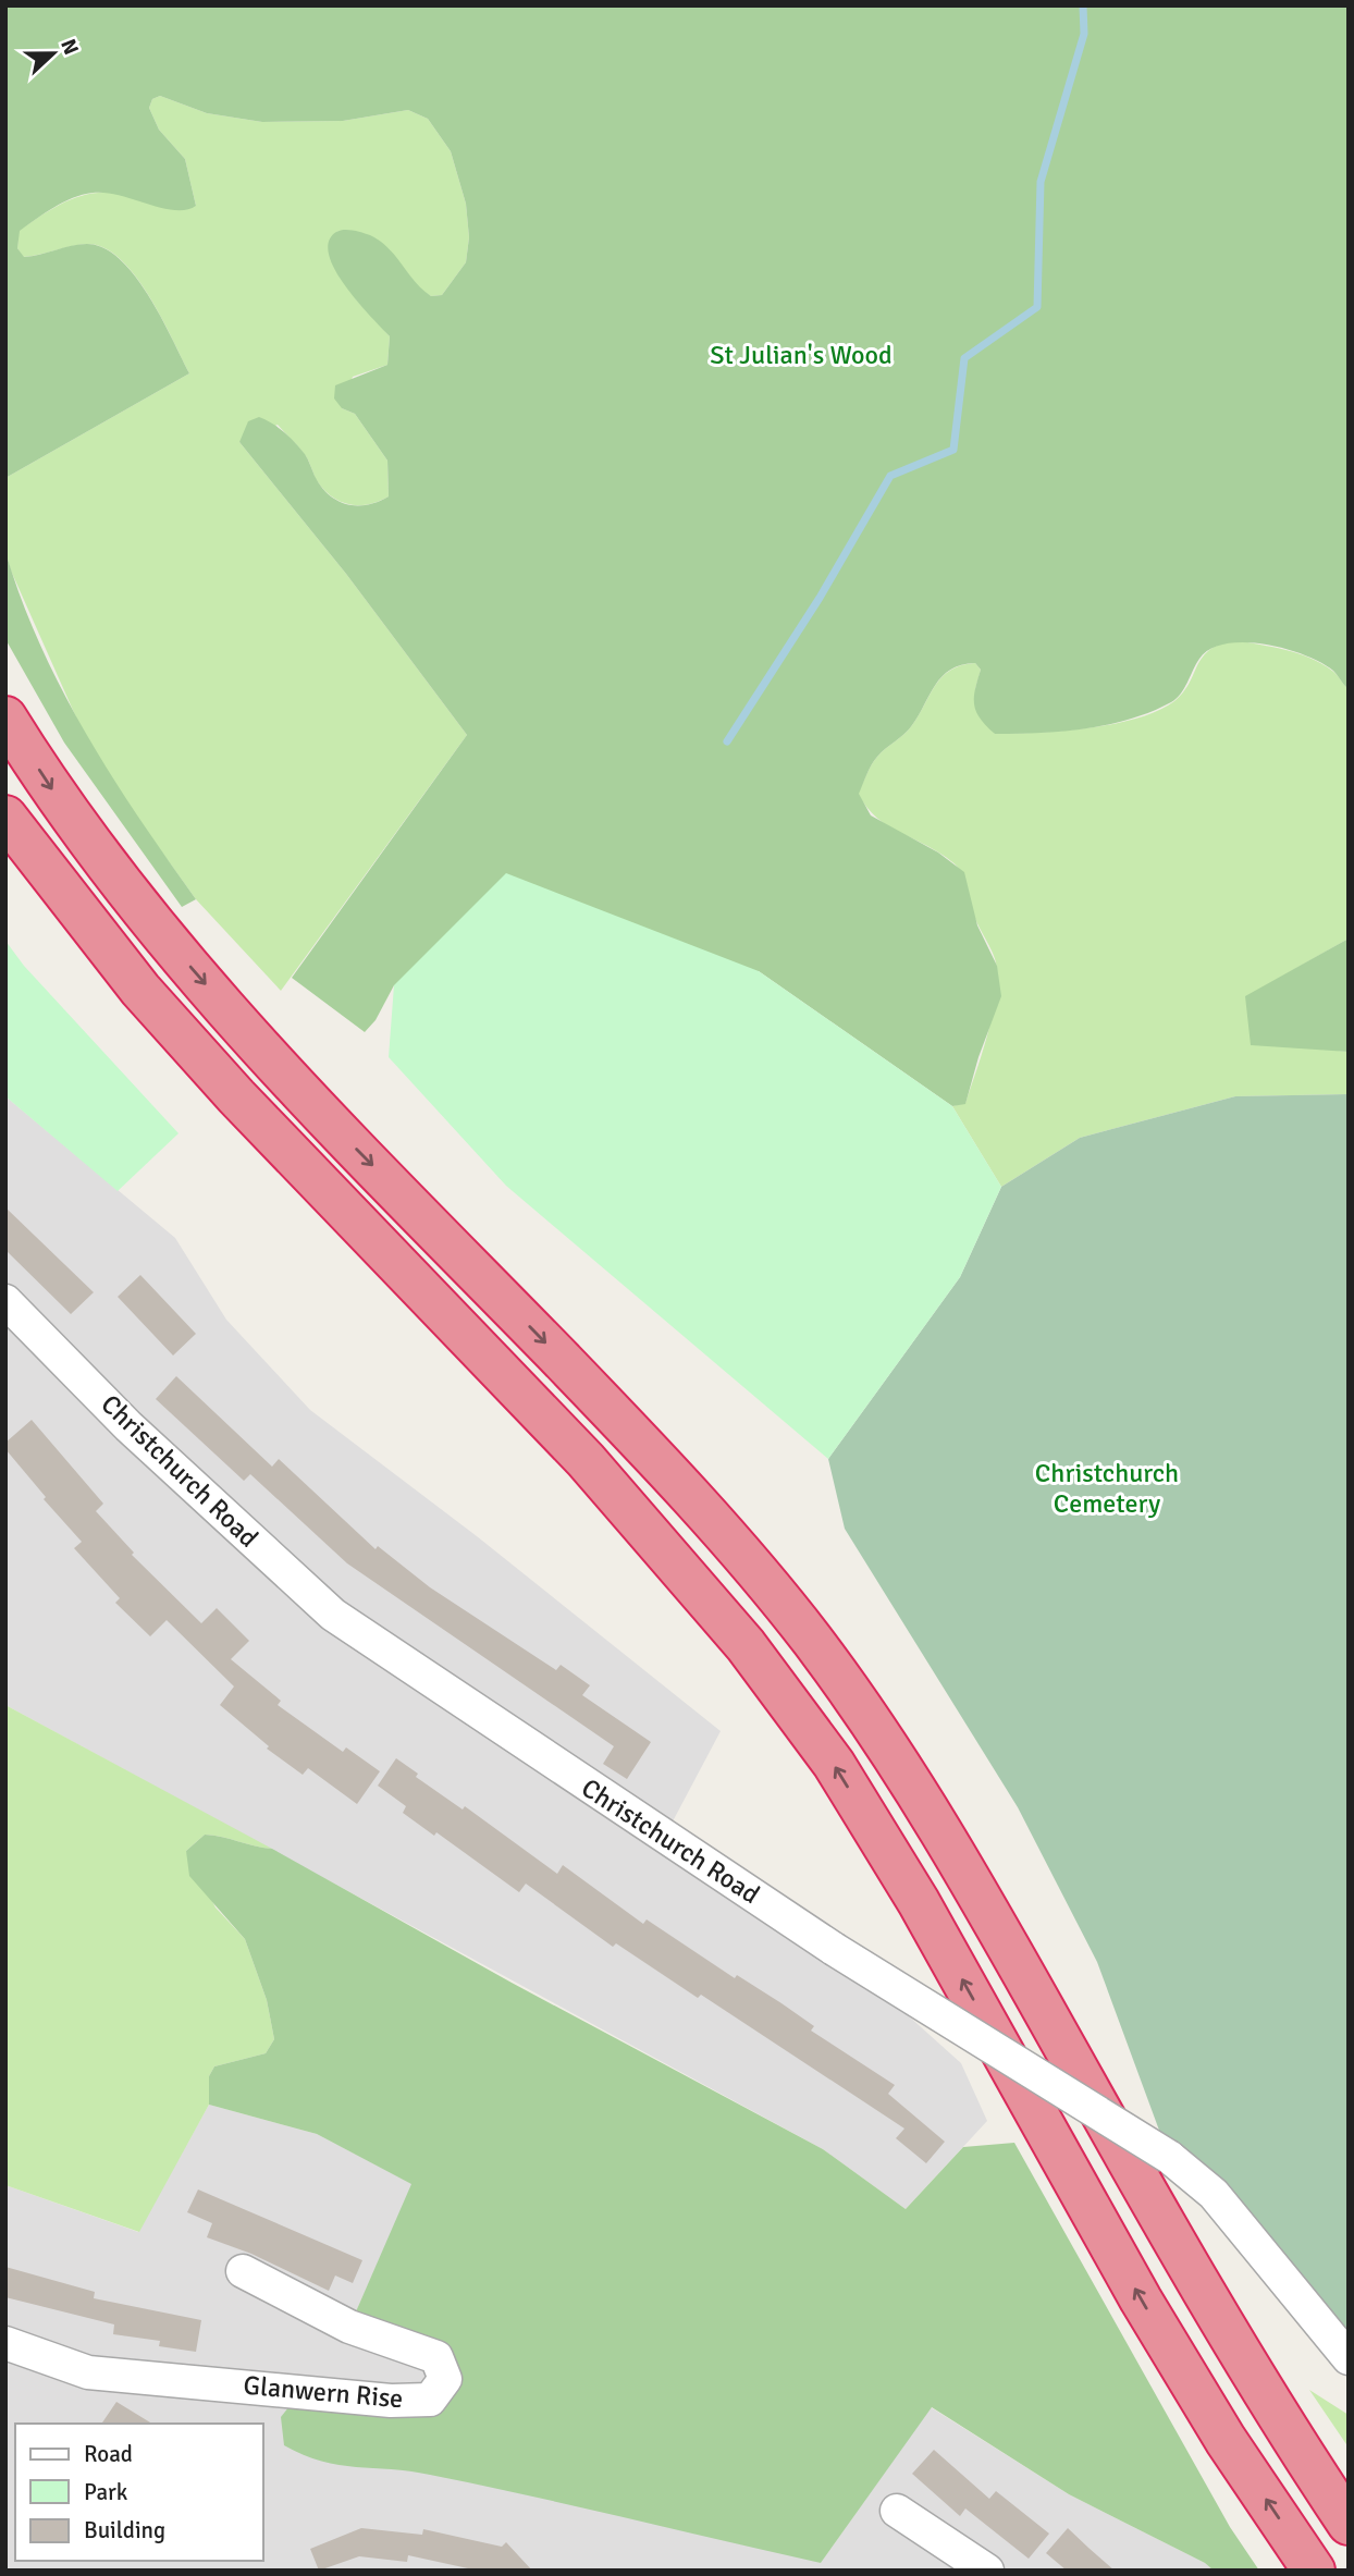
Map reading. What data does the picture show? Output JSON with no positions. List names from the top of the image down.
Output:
{
  "streets": {
    "street": ["Christchurch Road", "Glanwern Rise"]
  },
  "parks": ["St Julian's Wood", "Christchurch Cemetery"],
  "legend": ["Road", "Park", "Building"],
  "north": "right"
}
